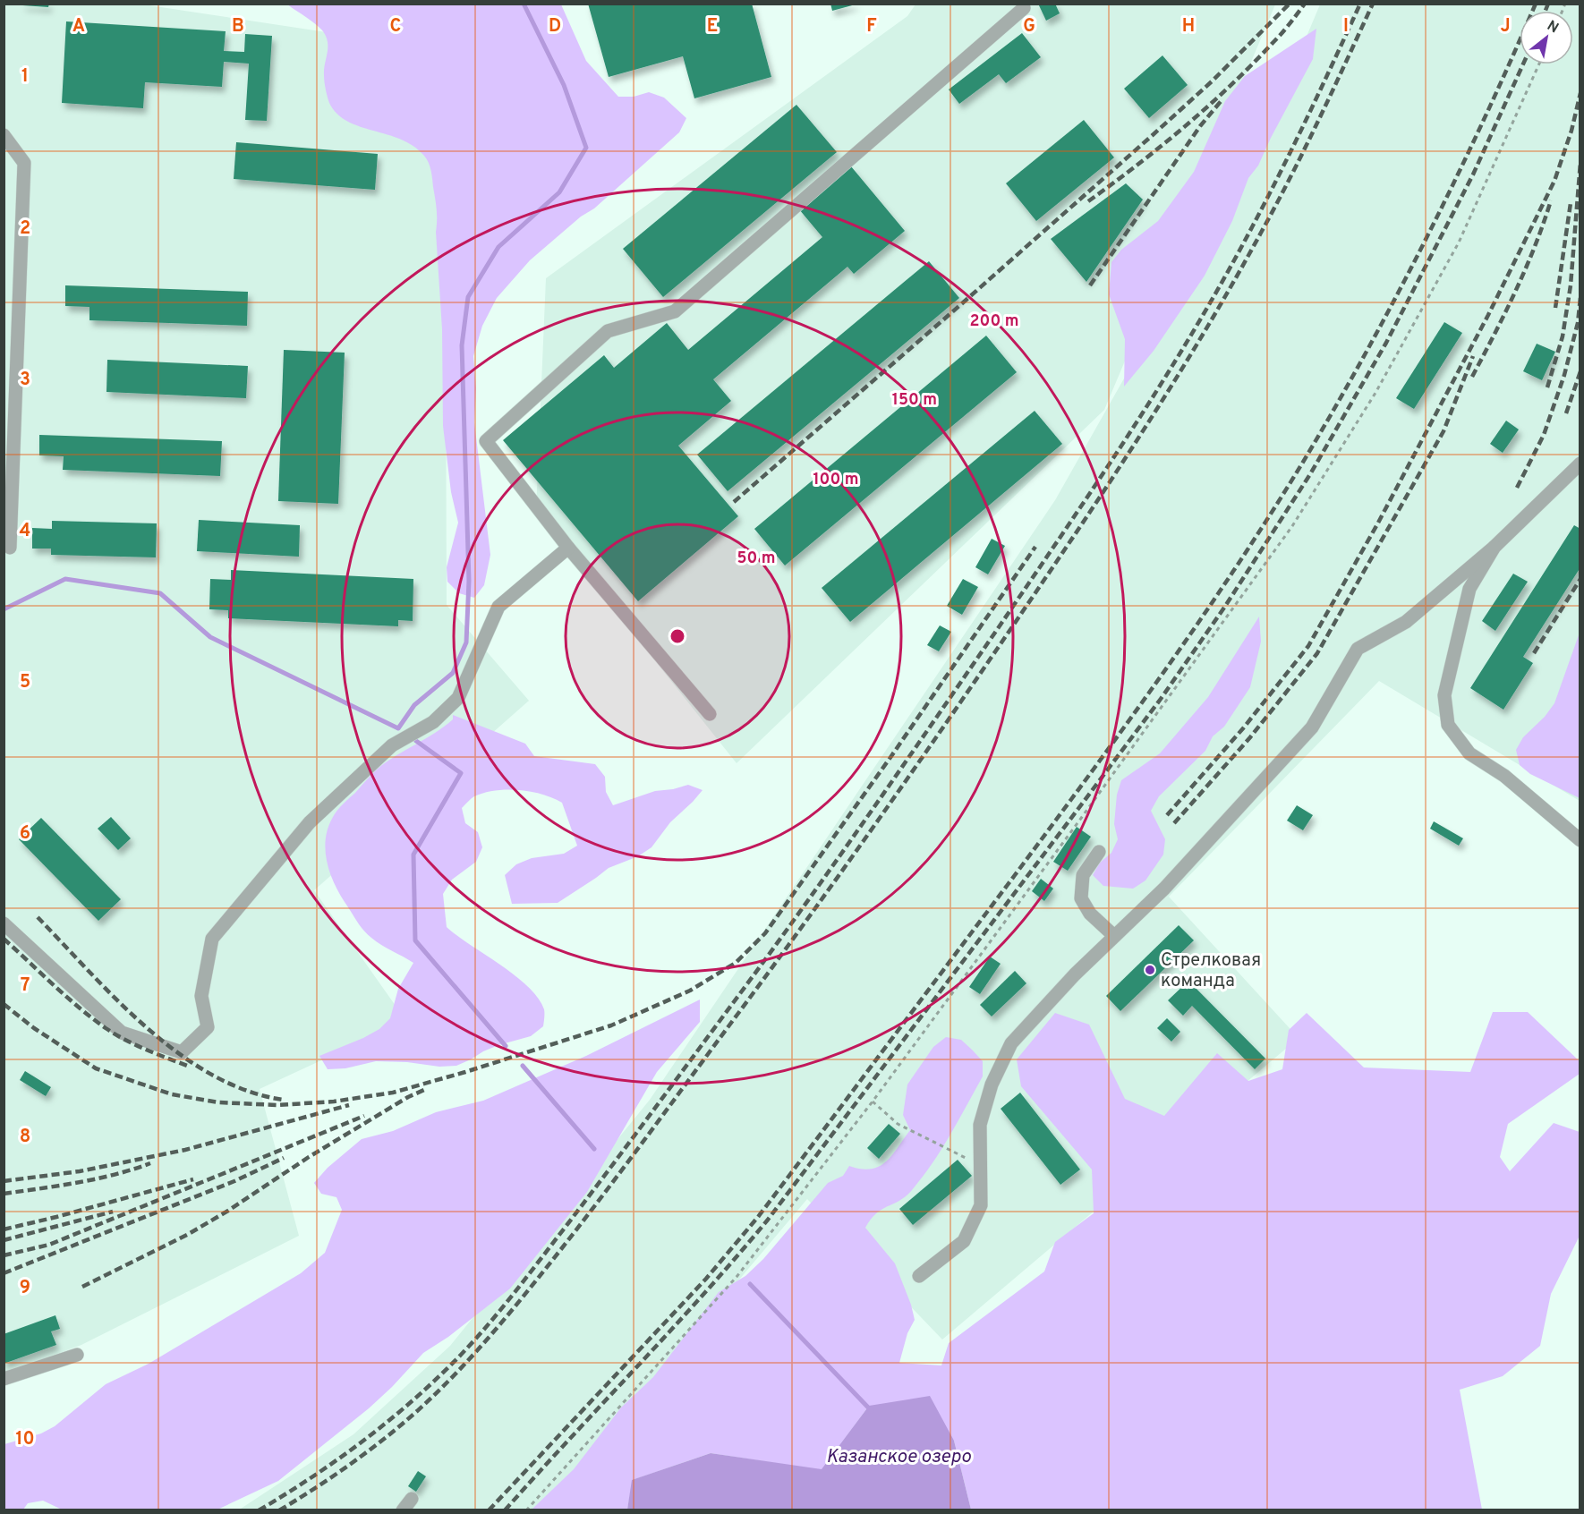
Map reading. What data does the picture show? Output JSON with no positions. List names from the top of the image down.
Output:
{
  "water": ["Казанское озеро"],
  "places": ["Стрелковая команда"],
  "north": "top right",
  "grid": {
    "columns": [
      "A",
      "B",
      "C",
      "D",
      "E",
      "F",
      "G",
      "H",
      "I",
      "J"
    ],
    "rows": [
      "1",
      "2",
      "3",
      "4",
      "5",
      "6",
      "7",
      "8",
      "9",
      "10"
    ]
  },
  "rings": [
    "200 m",
    "150 m",
    "100 m",
    "50 m"
  ]
}
